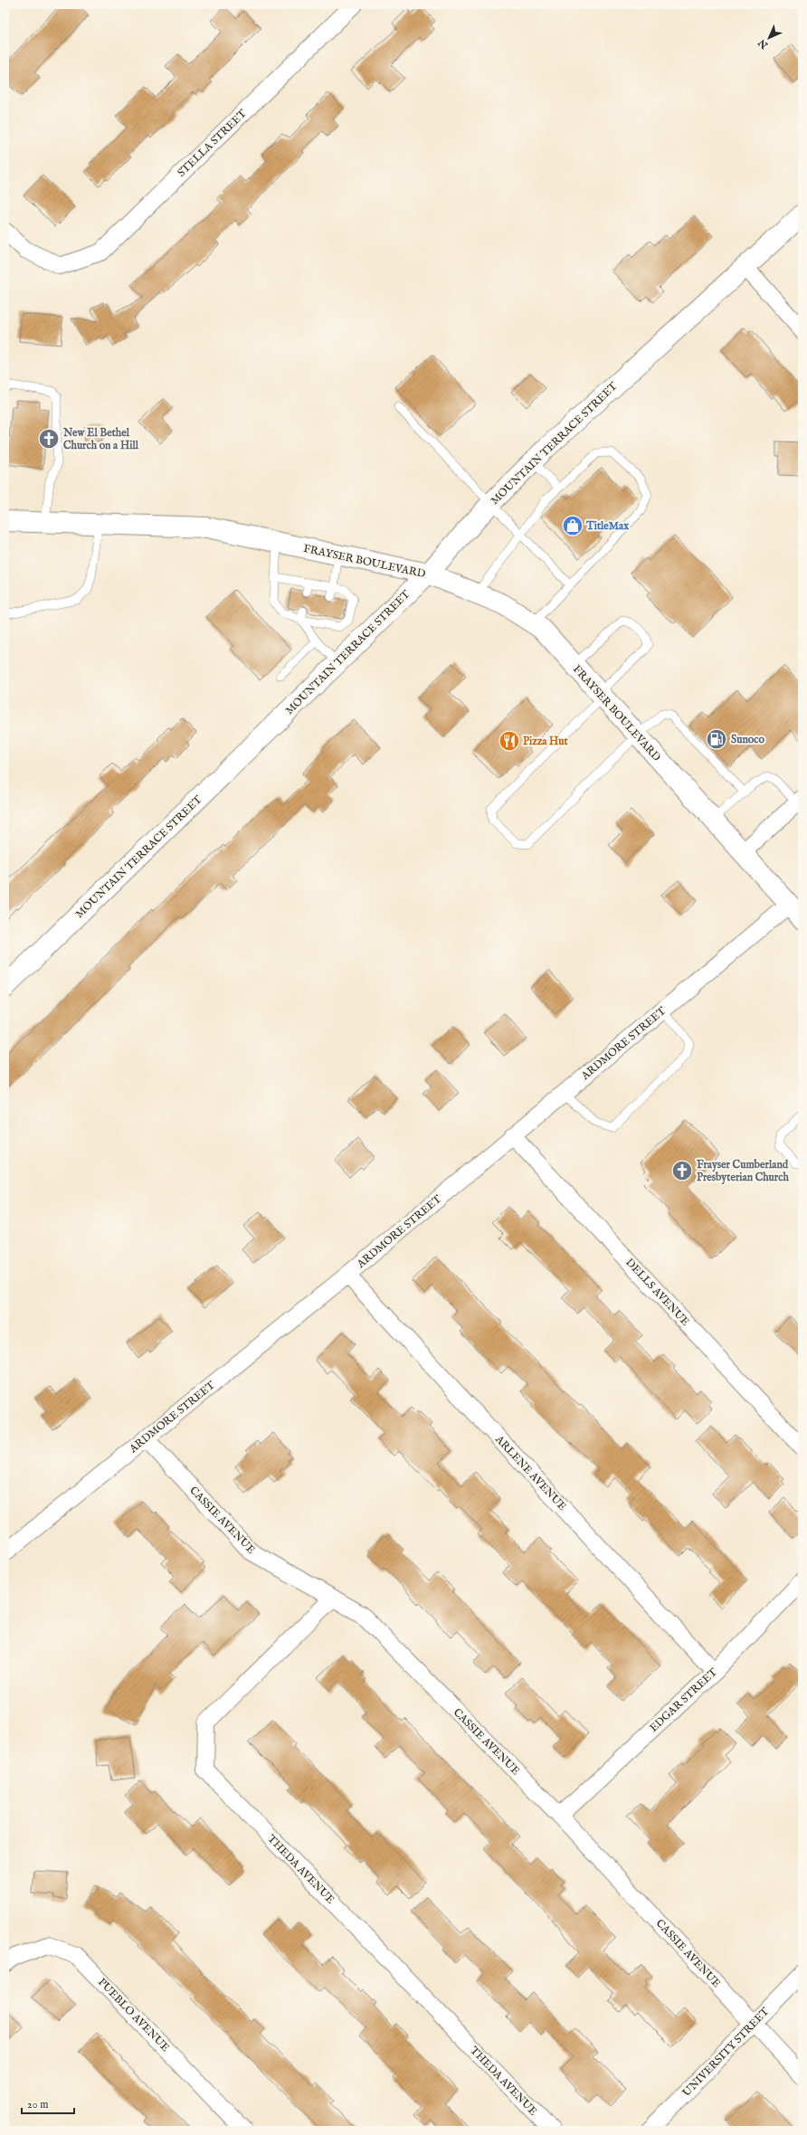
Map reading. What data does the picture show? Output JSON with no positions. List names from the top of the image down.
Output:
{
  "streets": {
    "street": [
      "STELLA STREET",
      "MOUNTAIN TERRACE STREET",
      "FRAYSER BOULEVARD",
      "ARDMORE STREET",
      "DELLS AVENUE",
      "ARLENE AVENUE",
      "CASSIE AVENUE",
      "EDGAR STREET",
      "THEDA AVENUE",
      "PUEBLO AVENUE",
      "UNIVERSITY STREET"
    ]
  },
  "crossings": [
    ["MOUNTAIN TERRACE STREET", "FRAYSER BOULEVARD"],
    ["FRAYSER BOULEVARD", "ARDMORE STREET"],
    ["ARDMORE STREET", "DELLS AVENUE"],
    ["ARDMORE STREET", "ARLENE AVENUE"],
    ["ARDMORE STREET", "CASSIE AVENUE"],
    ["ARLENE AVENUE", "EDGAR STREET"],
    ["CASSIE AVENUE", "EDGAR STREET"],
    ["CASSIE AVENUE", "THEDA AVENUE"],
    ["CASSIE AVENUE", "UNIVERSITY STREET"]
  ],
  "places": {
    "church": ["New El Bethel Church on a Hill", "Frayser Cumberland Presbyterian Church"],
    "shop": ["TitleMax"],
    "fuel station": ["Sunoco"],
    "restaurant": ["Pizza Hut"]
  },
  "scale_bar": "20 m",
  "north": "bottom left"
}
